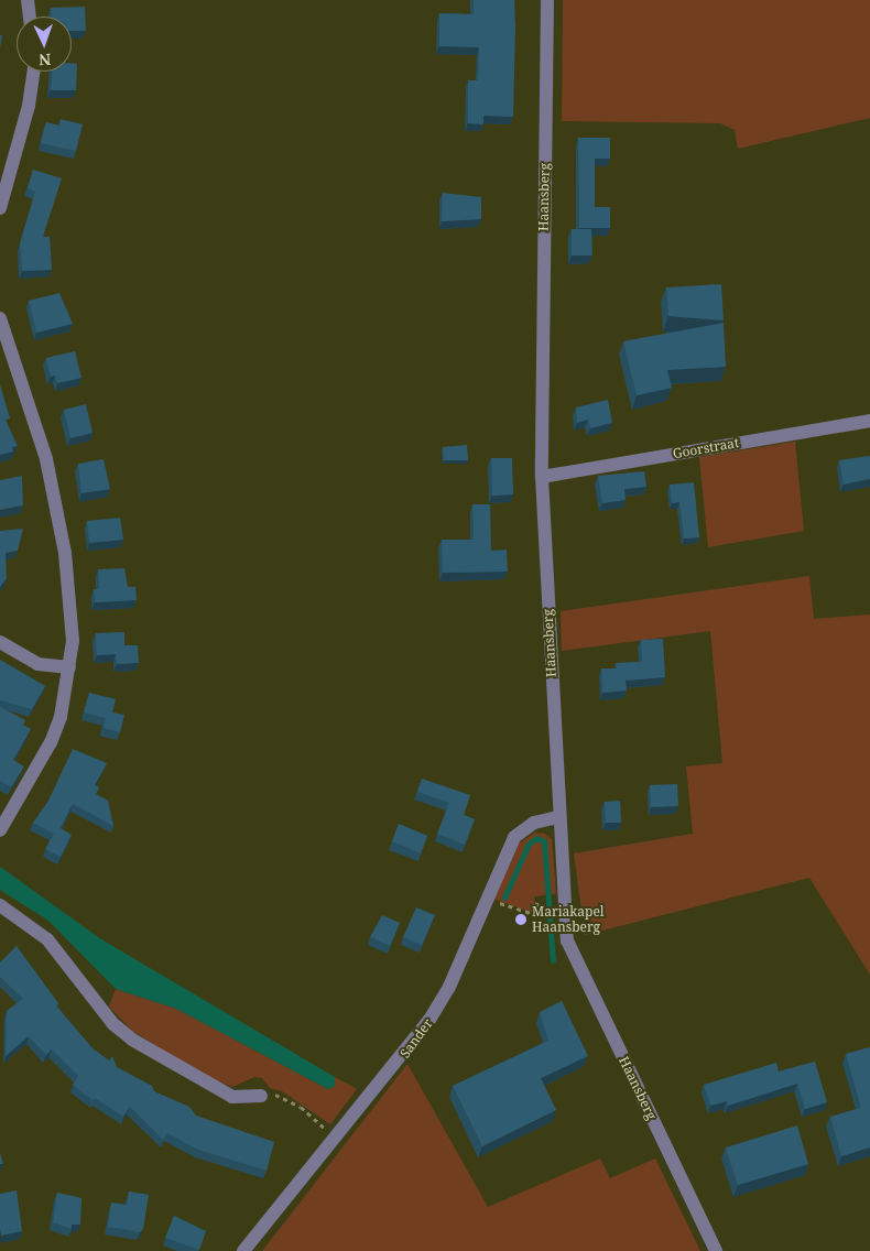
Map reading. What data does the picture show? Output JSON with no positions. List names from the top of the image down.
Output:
{
  "streets": {
    "street": ["Haansberg", "Goorstraat", "Sander"]
  },
  "crossings": [
    ["Haansberg", "Goorstraat"],
    ["Haansberg", "Sander"]
  ],
  "places": ["Mariakapel Haansberg"],
  "north": "bottom"
}
